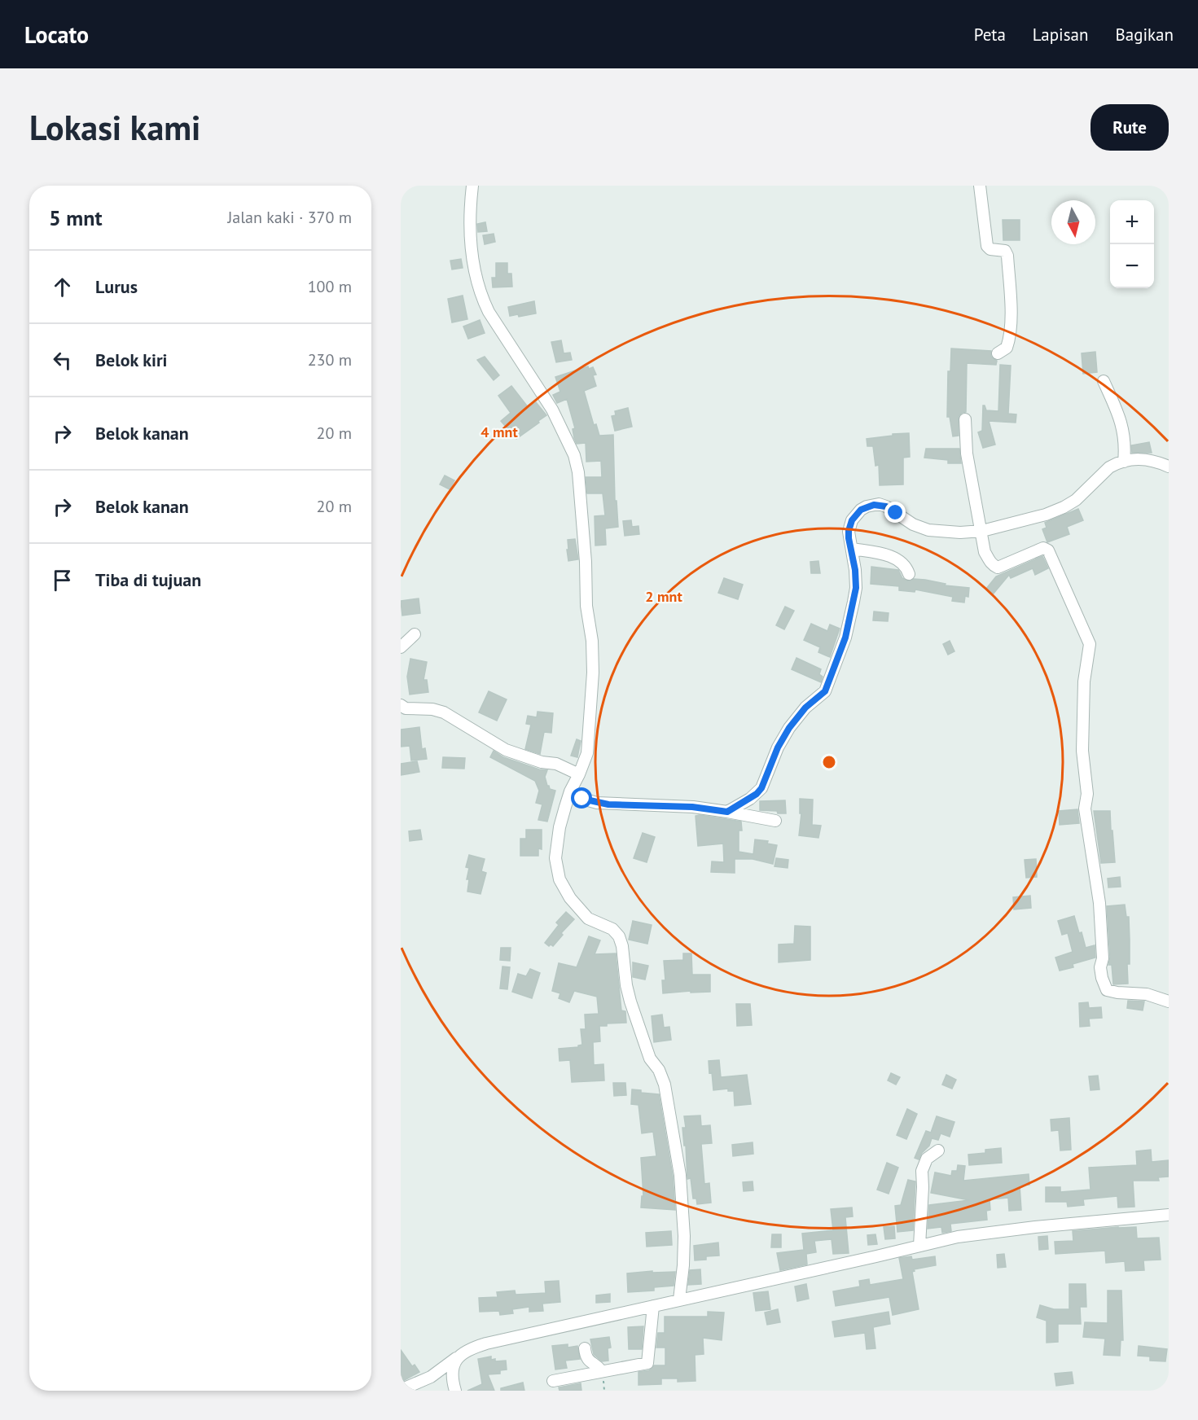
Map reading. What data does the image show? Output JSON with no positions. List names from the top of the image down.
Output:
{
  "north": "bottom",
  "page": {
    "header": "Locato",
    "nav": ["Peta", "Lapisan", "Bagikan"],
    "buttons": "Rute",
    "title": "Lokasi kami",
    "heading": ["5 mnt", "Jalan kaki · 370 m"],
    "map_buttons": ["+", "−"],
    "list": [
      ["Lurus", "100 m"],
      ["Belok kiri", "230 m"],
      ["Belok kanan", "20 m"],
      ["Belok kanan", "20 m"],
      "Tiba di tujuan"
    ]
  },
  "rings": ["4 mnt", "2 mnt"]
}
